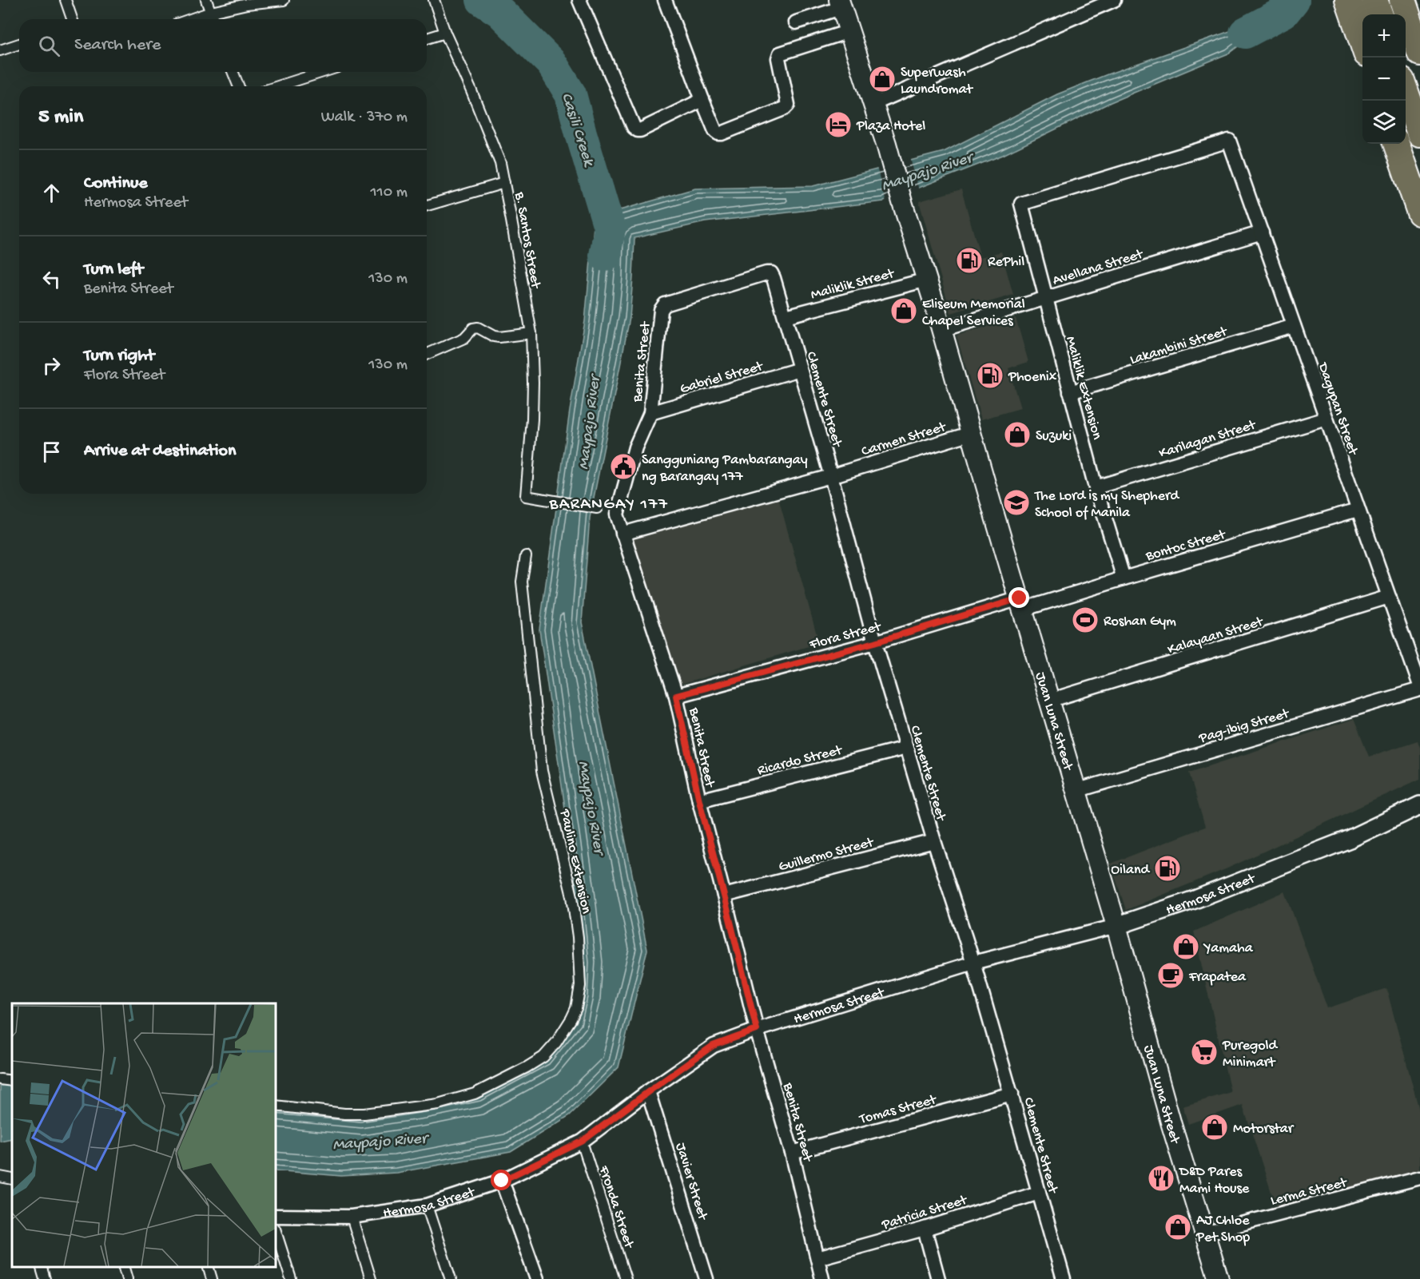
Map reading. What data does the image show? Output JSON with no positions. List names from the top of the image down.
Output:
{
  "streets": {
    "main road": ["Juan Luna Street"],
    "street": [
      "B. Santos Street",
      "Avellana Street",
      "Maliklik Street",
      "Lakambini Street",
      "Benita Street",
      "Gabriel Street",
      "Maliklik Extension",
      "Clemente Street",
      "Dagupan Street",
      "Carmen Street",
      "Karilagan Street",
      "Bontoc Street",
      "Flora Street",
      "Kalayaan Street",
      "Pag-ibig Street",
      "Ricardo Street",
      "Guillermo Street",
      "Paulino Extension",
      "Hermosa Street",
      "Tomas Street",
      "Javier Street",
      "Lerma Street",
      "Fronda Street",
      "Patricia Street"
    ]
  },
  "crossings": [
    ["Avellana Street", "Maliklik Extension"],
    ["Avellana Street", "Dagupan Street"],
    ["Avellana Street", "Juan Luna Street"],
    ["Maliklik Street", "Clemente Street"],
    ["Maliklik Street", "Juan Luna Street"],
    ["Lakambini Street", "Maliklik Extension"],
    ["Lakambini Street", "Dagupan Street"],
    ["Benita Street", "Gabriel Street"],
    ["Benita Street", "Clemente Street"],
    ["Benita Street", "Carmen Street"],
    ["Benita Street", "Flora Street"],
    ["Benita Street", "Ricardo Street"],
    ["Benita Street", "Guillermo Street"],
    ["Benita Street", "Hermosa Street"],
    ["Benita Street", "Tomas Street"],
    ["Benita Street", "Patricia Street"],
    ["Gabriel Street", "Clemente Street"],
    ["Maliklik Extension", "Dagupan Street"],
    ["Maliklik Extension", "Karilagan Street"],
    ["Maliklik Extension", "Bontoc Street"],
    ["Clemente Street", "Carmen Street"],
    ["Clemente Street", "Flora Street"],
    ["Clemente Street", "Ricardo Street"],
    ["Clemente Street", "Guillermo Street"],
    ["Clemente Street", "Hermosa Street"],
    ["Clemente Street", "Tomas Street"],
    ["Clemente Street", "Patricia Street"],
    ["Dagupan Street", "Karilagan Street"],
    ["Dagupan Street", "Bontoc Street"],
    ["Dagupan Street", "Kalayaan Street"],
    ["Dagupan Street", "Pag-ibig Street"],
    ["Carmen Street", "Juan Luna Street"],
    ["Bontoc Street", "Flora Street"],
    ["Bontoc Street", "Juan Luna Street"],
    ["Flora Street", "Juan Luna Street"],
    ["Kalayaan Street", "Juan Luna Street"],
    ["Juan Luna Street", "Pag-ibig Street"],
    ["Juan Luna Street", "Hermosa Street"],
    ["Juan Luna Street", "Lerma Street"],
    ["Hermosa Street", "Javier Street"],
    ["Hermosa Street", "Fronda Street"]
  ],
  "districts": ["BARANGAY 177"],
  "water": ["Casili Creek", "Maypajo River"],
  "places": {
    "shop": [
      "Superwash Laundromat",
      "Eliseum Memorial Chapel Services",
      "Suzuki",
      "Yamaha",
      "Motorstar",
      "AJ Chloe Pet Shop"
    ],
    "hotel": ["Plaza Hotel"],
    "fuel station": ["RePhil", "Phoenix", "Oiland"],
    "public building": ["Sangguniang Pambarangay ng Barangay 177"],
    "school or university": ["The Lord is my Shepherd School of Manila"],
    "sports": ["Roshan Gym"],
    "cafe": ["Frapatea"],
    "supermarket": ["Puregold Minimart"],
    "restaurant": ["D&D Pares Mami House"]
  },
  "page": {
    "map_buttons": ["+", "−"],
    "search": "Search here",
    "heading": ["5 min", "Walk · 370 m"],
    "list": [
      ["Continue", "Hermosa Street", "110 m"],
      ["Turn left", "Benita Street", "130 m"],
      ["Turn right", "Flora Street", "130 m"],
      "Arrive at destination"
    ]
  }
}
